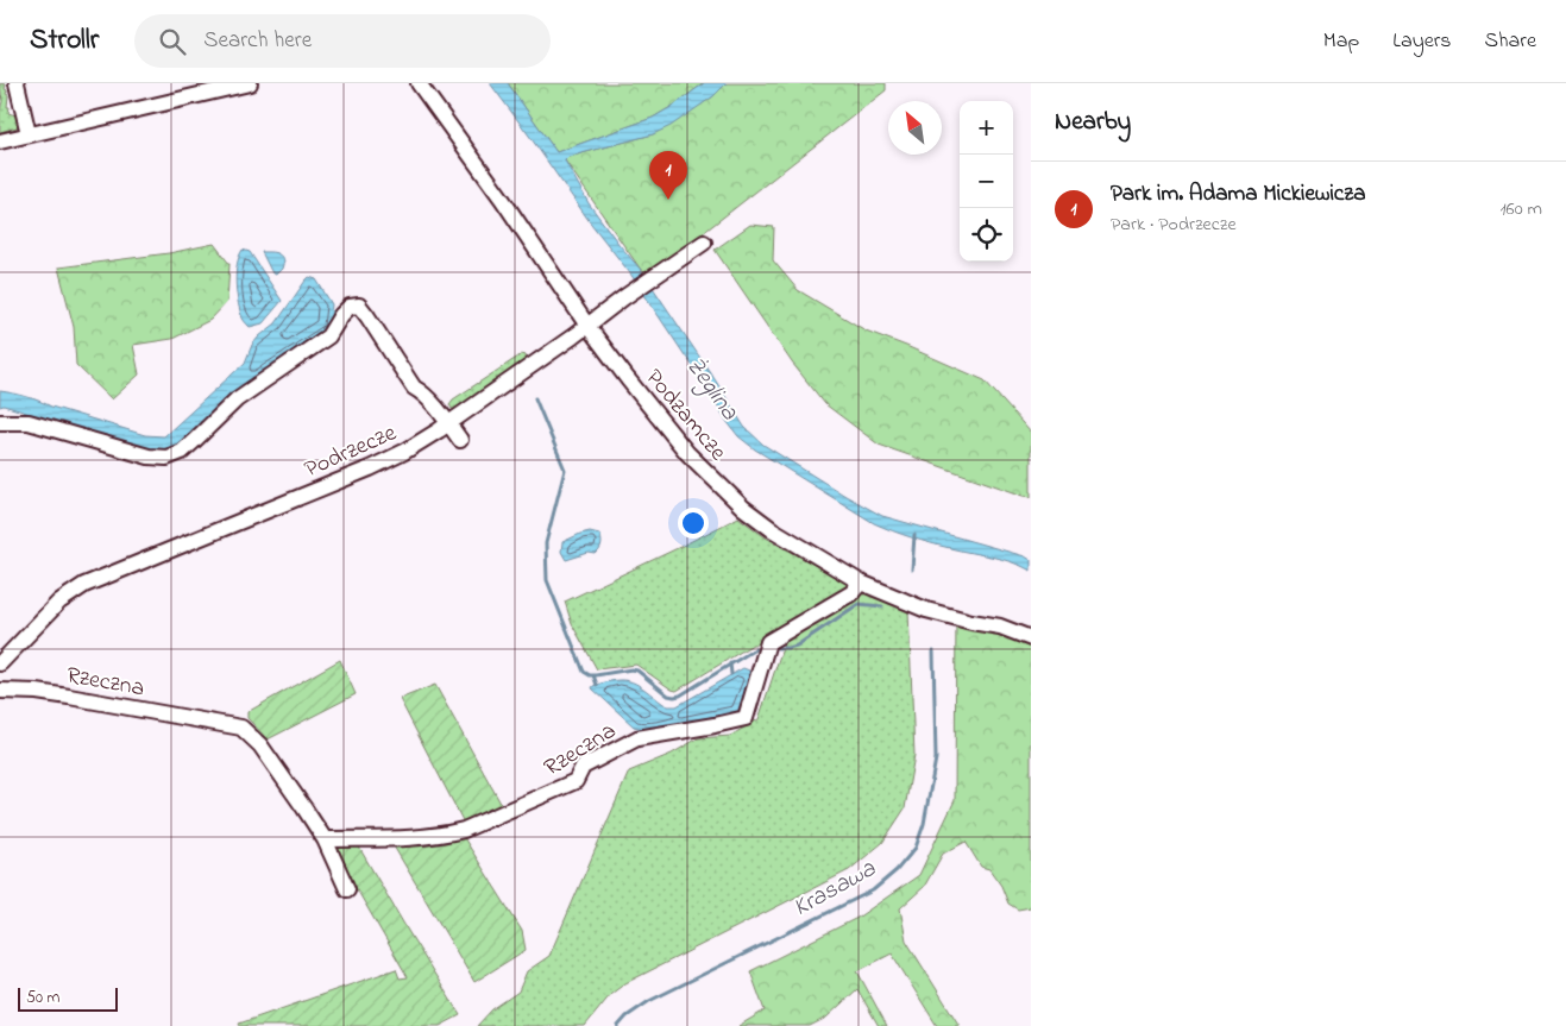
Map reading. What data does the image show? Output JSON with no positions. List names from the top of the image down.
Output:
{
  "streets": {
    "street": ["Podzamcze", "Podrzecze", "Rzeczna"]
  },
  "crossings": [
    ["Podzamcze", "Podrzecze"],
    ["Podzamcze", "Rzeczna"]
  ],
  "water": ["Żeglina", "Krasawa"],
  "scale_bar": "50 m",
  "north": "top left",
  "page": {
    "header": "Strollr",
    "search": "Search here",
    "nav": ["Map", "Layers", "Share"],
    "heading": "Nearby",
    "map_buttons": ["+", "−"],
    "pins": "1",
    "list": [
      {
        "mark": "1",
        "name": "Park im. Adama Mickiewicza",
        "note": "Park · Podrzecze",
        "value": "160 m"
      }
    ],
    "scale": "50 m"
  }
}
